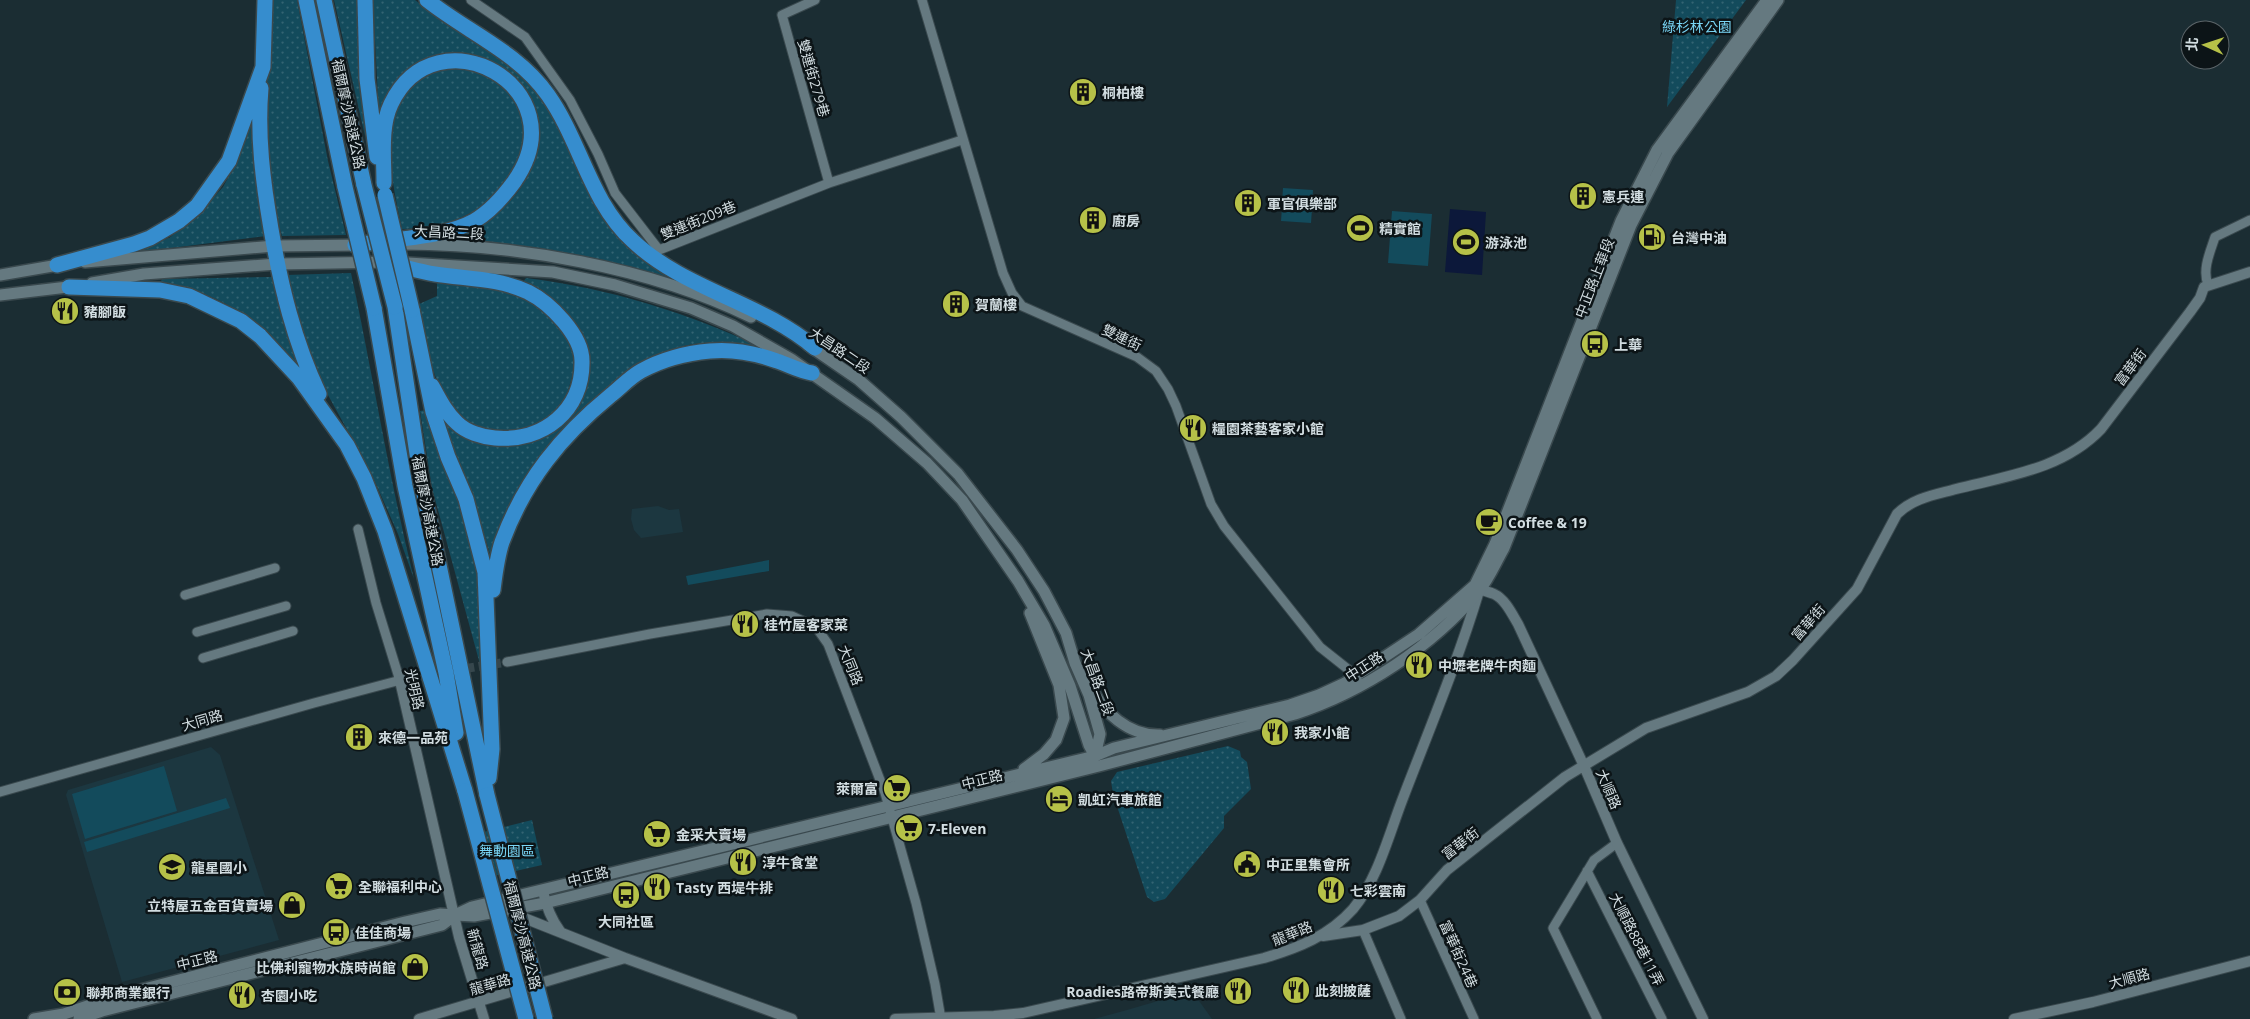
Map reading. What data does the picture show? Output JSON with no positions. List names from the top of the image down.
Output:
{
  "streets": {
    "highway": ["福爾摩沙高速公路"],
    "main road": ["大昌路二段", "中正路上華段", "中正路"],
    "street": [
      "雙連街279巷",
      "雙連街209巷",
      "雙連街",
      "富華街",
      "大同路",
      "光明路",
      "大順路",
      "龍華路",
      "大順路88巷11弄",
      "新龍路",
      "富華街24巷"
    ]
  },
  "crossings": [
    ["雙連街279巷", "雙連街209巷"],
    ["雙連街209巷", "雙連街"],
    ["大昌路二段", "中正路"],
    ["中正路上華段", "中正路"],
    ["中正路上華段", "大順路"],
    ["中正路上華段", "龍華路"],
    ["雙連街", "中正路"],
    ["富華街", "大順路"],
    ["富華街", "龍華路"],
    ["富華街", "富華街24巷"],
    ["大同路", "中正路"],
    ["大同路", "光明路"],
    ["大同路", "龍華路"],
    ["中正路", "光明路"],
    ["中正路", "大順路"],
    ["中正路", "龍華路"],
    ["中正路", "新龍路"],
    ["光明路", "新龍路"],
    ["大順路", "龍華路"],
    ["龍華路", "新龍路"]
  ],
  "parks": ["綠杉林公園", "舞動園區"],
  "places": {
    "building": [
      "桐柏樓",
      "憲兵連",
      "軍官俱樂部",
      "廚房",
      "賀蘭樓",
      "來德一品苑"
    ],
    "sports": ["精實館", "游泳池"],
    "fuel station": ["台灣中油"],
    "restaurant": [
      "豬腳飯",
      "糧園茶藝客家小館",
      "桂竹屋客家菜",
      "中壢老牌牛肉麵",
      "我家小館",
      "淳牛食堂",
      "Tasty 西堤牛排",
      "七彩雲南",
      "此刻披薩",
      "Roadies路帝斯美式餐廳",
      "杏園小吃"
    ],
    "bus stop": ["上華", "大同社區", "佳佳商場"],
    "cafe": ["Coffee & 19"],
    "supermarket": [
      "萊爾富",
      "7-Eleven",
      "金采大賣場",
      "全聯福利中心"
    ],
    "hotel": ["凱虹汽車旅館"],
    "public building": ["中正里集會所"],
    "school or university": ["龍星國小"],
    "shop": ["立特屋五金百貨賣場", "比佛利寵物水族時尚館"],
    "bank": ["聯邦商業銀行"]
  },
  "north": "left"
}
